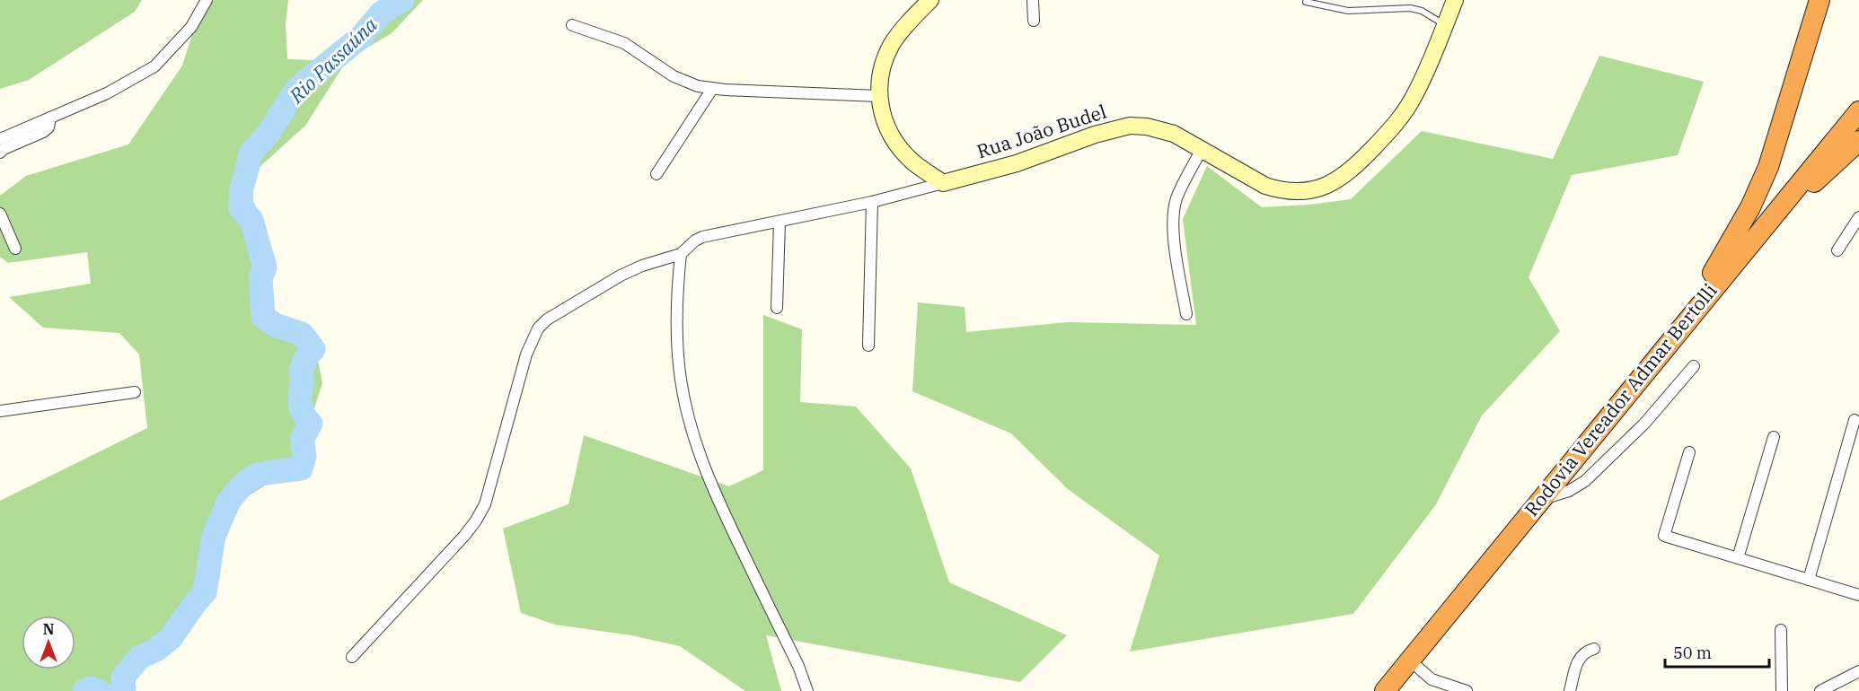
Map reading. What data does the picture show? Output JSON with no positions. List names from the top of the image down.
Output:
{
  "streets": {
    "highway": ["Rodovia Vereador Admar Bertolli"],
    "street": ["Rua João Budel"]
  },
  "water": ["Rio Passaúna"],
  "scale_bar": "50 m",
  "north": "top"
}
